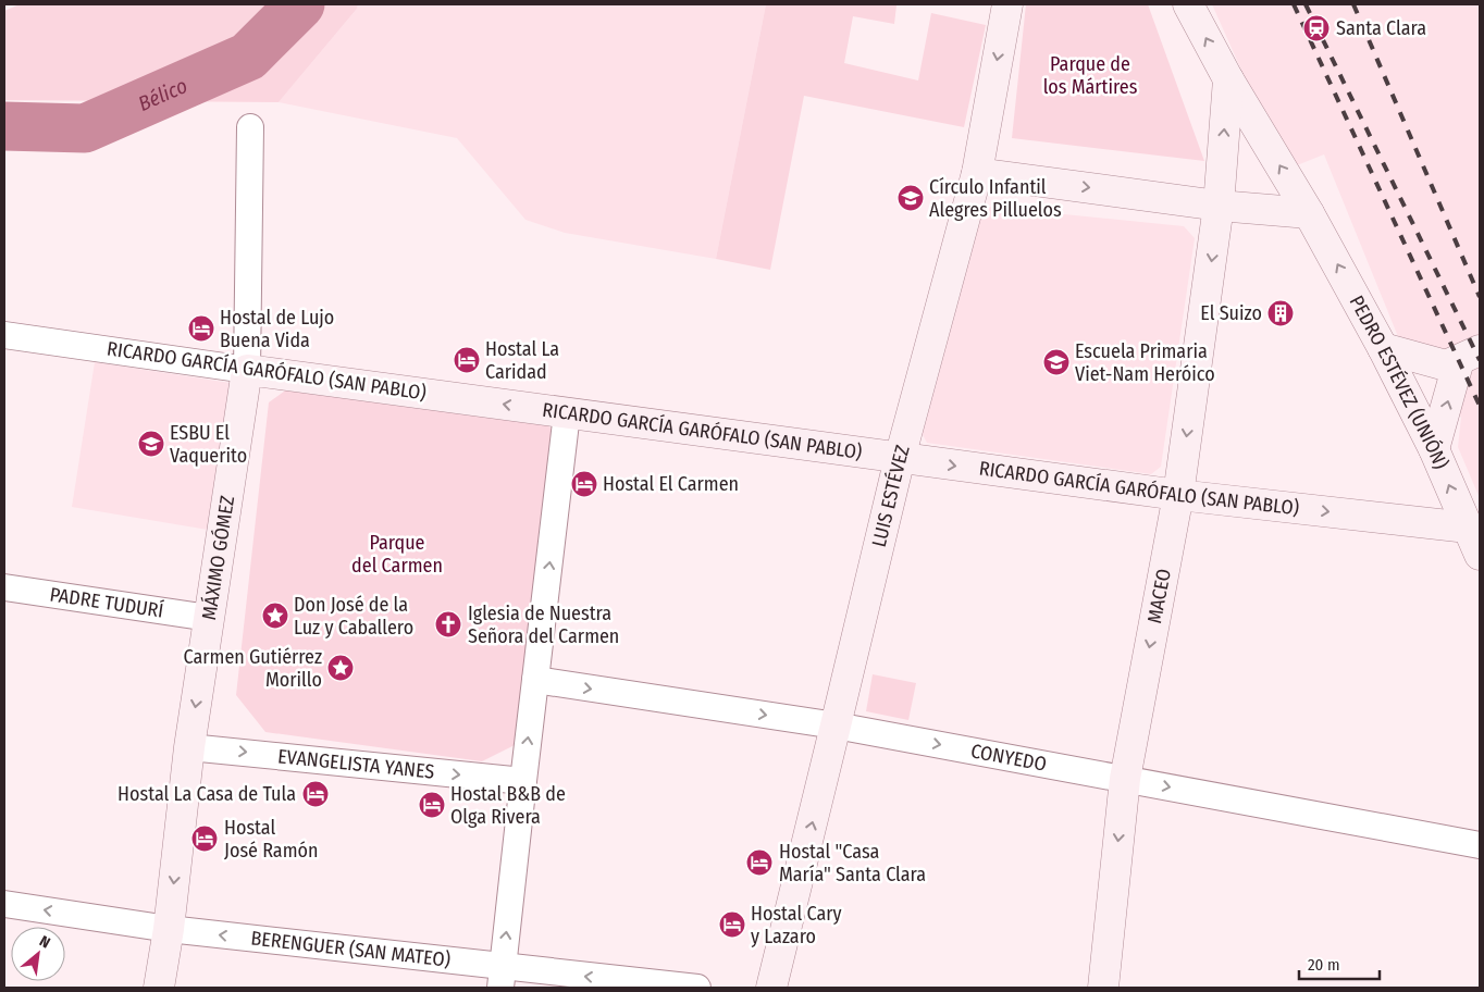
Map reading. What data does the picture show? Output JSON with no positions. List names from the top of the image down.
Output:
{
  "streets": {
    "main road": [
      "RICARDO GARCÍA GARÓFALO (SAN PABLO)",
      "PEDRO ESTÉVEZ (UNIÓN)",
      "LUIS ESTÉVEZ",
      "MÁXIMO GÓMEZ",
      "MACEO"
    ],
    "street": [
      "PADRE TUDURÍ",
      "CONYEDO",
      "EVANGELISTA YANES",
      "BERENGUER (SAN MATEO)"
    ]
  },
  "crossings": [
    ["RICARDO GARCÍA GARÓFALO (SAN PABLO)", "PEDRO ESTÉVEZ (UNIÓN)"],
    ["RICARDO GARCÍA GARÓFALO (SAN PABLO)", "LUIS ESTÉVEZ"],
    ["RICARDO GARCÍA GARÓFALO (SAN PABLO)", "MÁXIMO GÓMEZ"],
    ["RICARDO GARCÍA GARÓFALO (SAN PABLO)", "MACEO"],
    ["LUIS ESTÉVEZ", "CONYEDO"],
    ["MÁXIMO GÓMEZ", "PADRE TUDURÍ"],
    ["MÁXIMO GÓMEZ", "EVANGELISTA YANES"],
    ["MÁXIMO GÓMEZ", "BERENGUER (SAN MATEO)"],
    ["MACEO", "CONYEDO"]
  ],
  "one_way": [
    "PEDRO ESTÉVEZ (UNIÓN)",
    "MÁXIMO GÓMEZ",
    "MACEO",
    "CONYEDO",
    "EVANGELISTA YANES",
    "BERENGUER (SAN MATEO)"
  ],
  "water": ["Bélico"],
  "parks": ["Parque de los Mártires", "Parque del Carmen"],
  "places": {
    "station": ["Santa Clara"],
    "school or university": ["Círculo Infantil Alegres Pilluelos", "Escuela Primaria Viet-Nam Heróico", "ESBU El Vaquerito"],
    "building": ["El Suizo"],
    "hotel": [
      "Hostal de Lujo Buena Vida",
      "Hostal La Caridad",
      "Hostal El Carmen",
      "Hostal La Casa de Tula",
      "Hostal B&B de Olga Rivera",
      "Hostal José Ramón",
      "Hostal \"Casa María\" Santa Clara",
      "Hostal Cary y Lazaro"
    ],
    "place": ["Don José de la Luz y Caballero", "Carmen Gutiérrez Morillo"],
    "church": ["Iglesia de Nuestra Señora del Carmen"]
  },
  "scale_bar": "20 m",
  "north": "top right"
}
